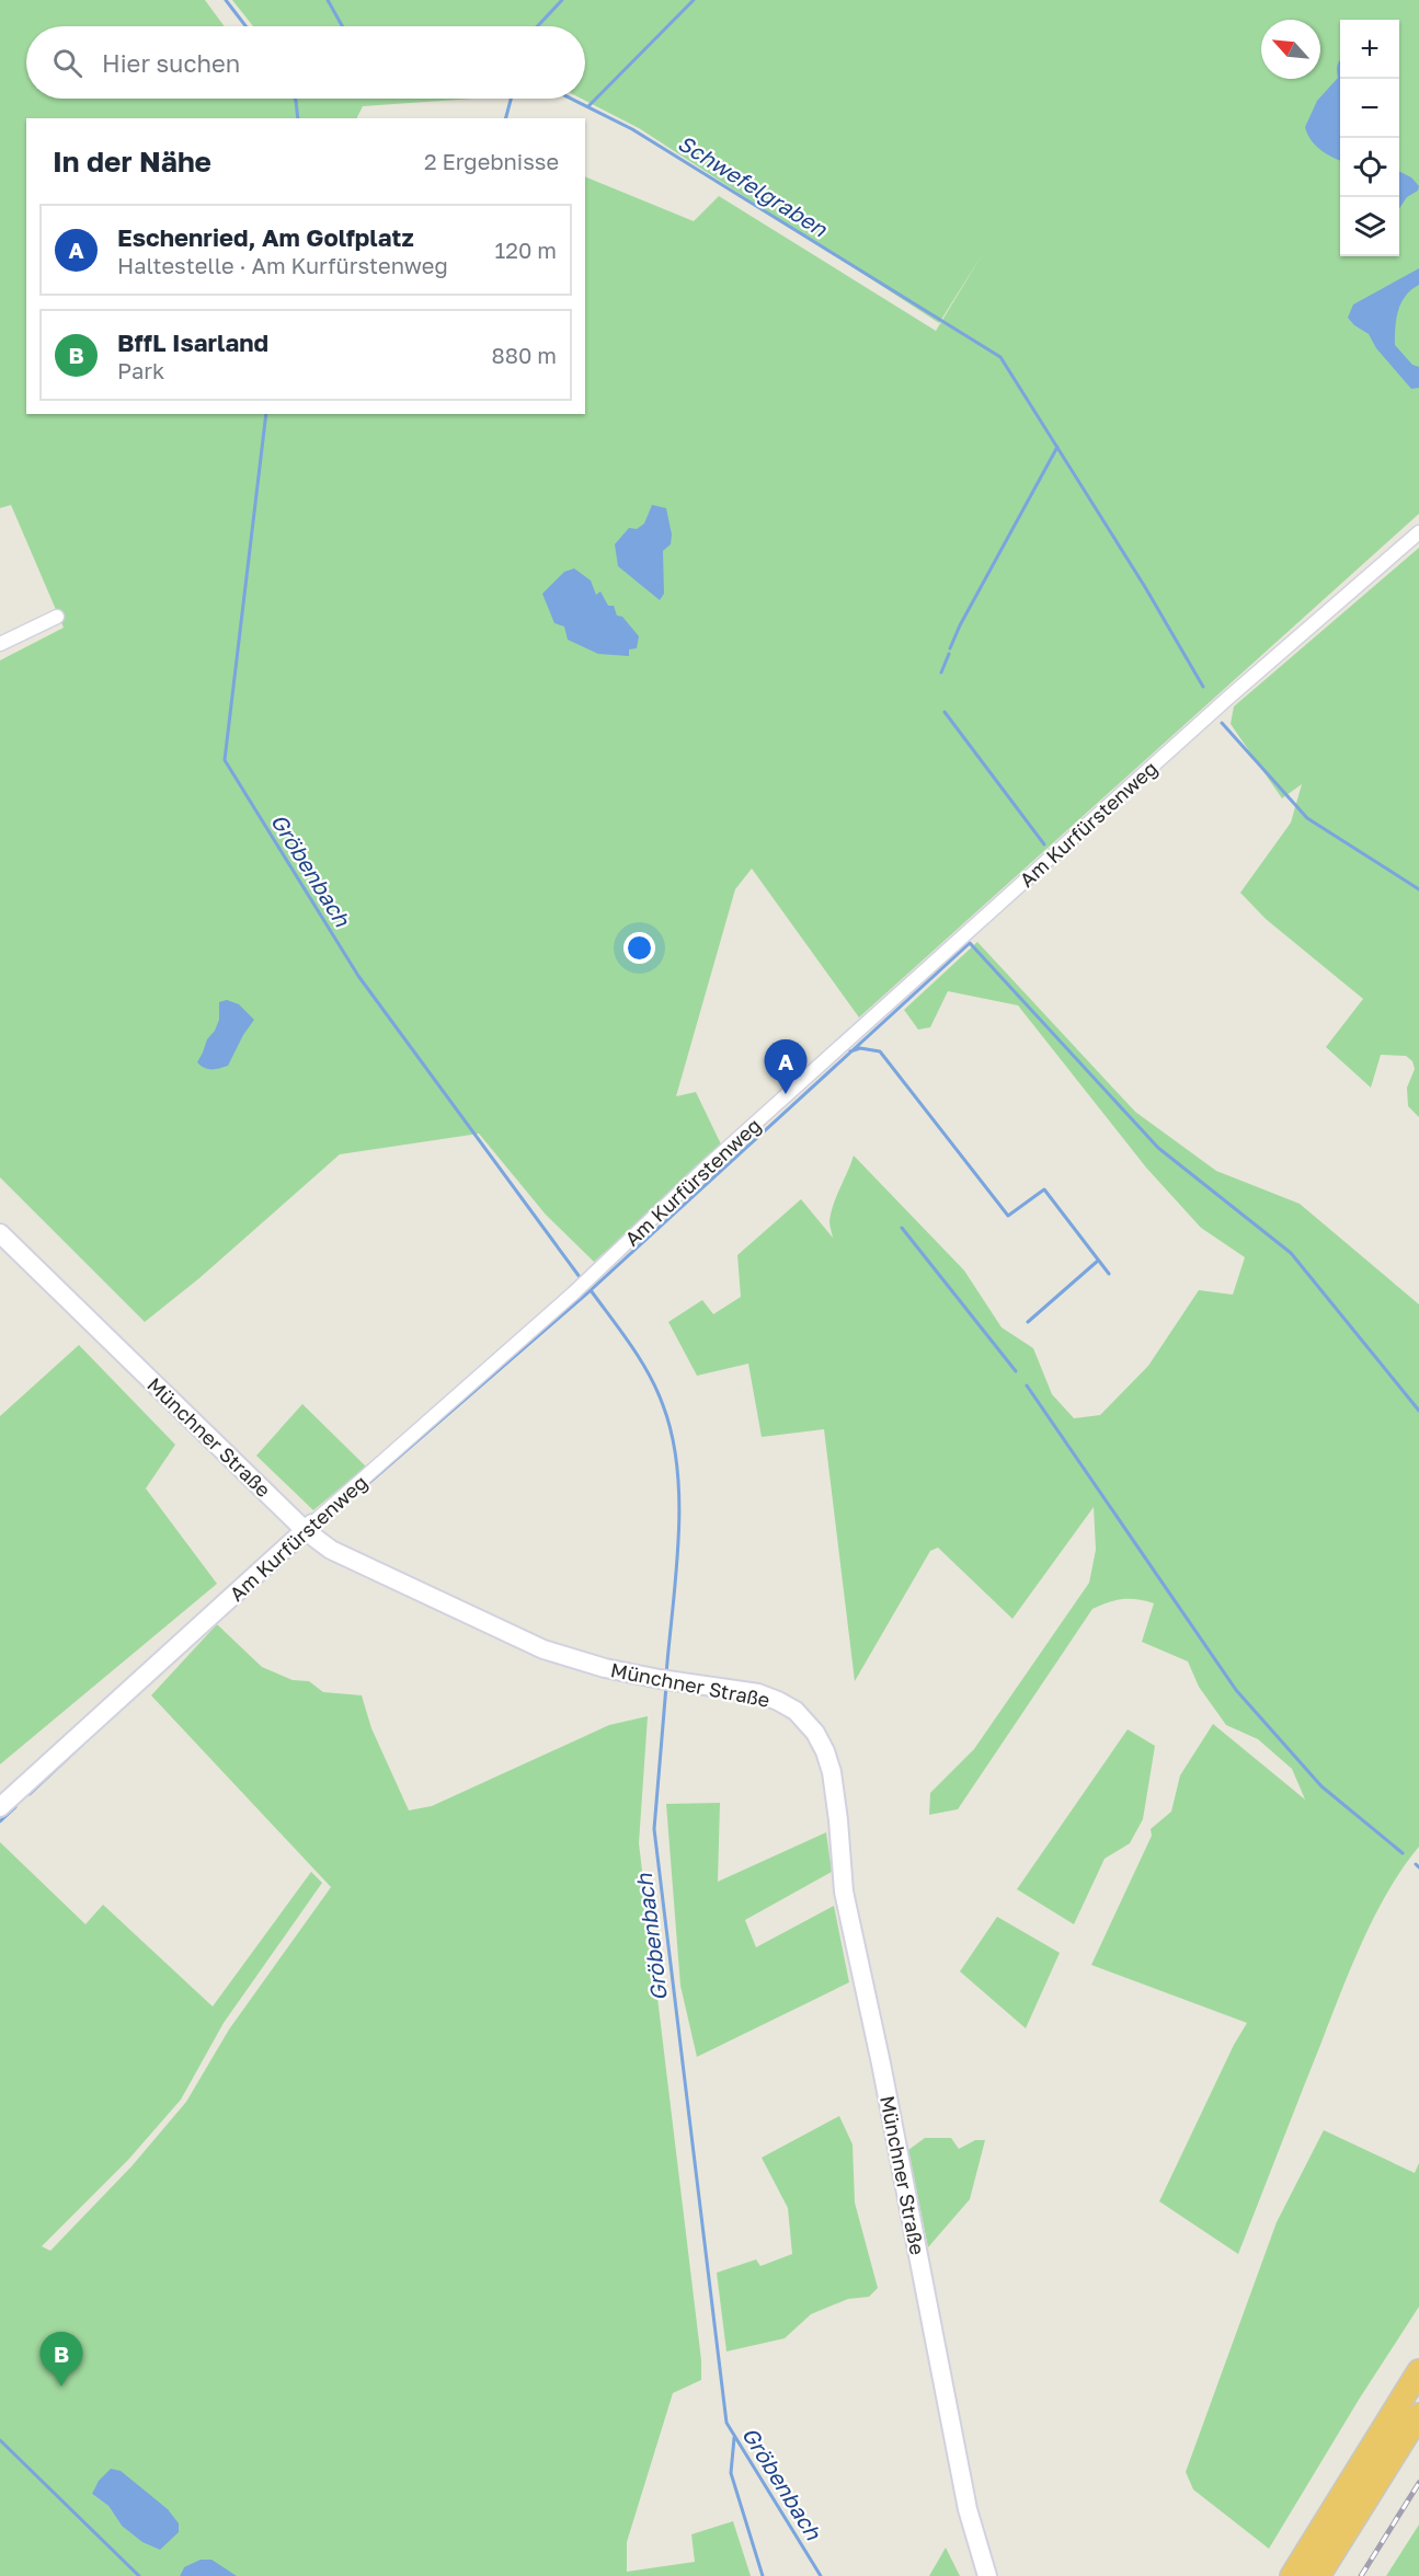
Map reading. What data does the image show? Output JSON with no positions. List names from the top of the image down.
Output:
{
  "streets": {
    "street": ["Am Kurfürstenweg", "Münchner Straße"]
  },
  "crossings": [
    ["Am Kurfürstenweg", "Münchner Straße"]
  ],
  "water": ["Schwefelgraben", "Gröbenbach"],
  "north": "top left",
  "page": {
    "map_buttons": ["+", "−"],
    "search": "Hier suchen",
    "heading": ["In der Nähe", "2 Ergebnisse"],
    "list": [
      {
        "mark": "A",
        "name": "Eschenried, Am Golfplatz",
        "note": "Haltestelle · Am Kurfürstenweg",
        "value": "120 m"
      },
      {
        "mark": "B",
        "name": "BffL Isarland",
        "note": "Park",
        "value": "880 m"
      }
    ],
    "pins": ["A", "B"]
  }
}
